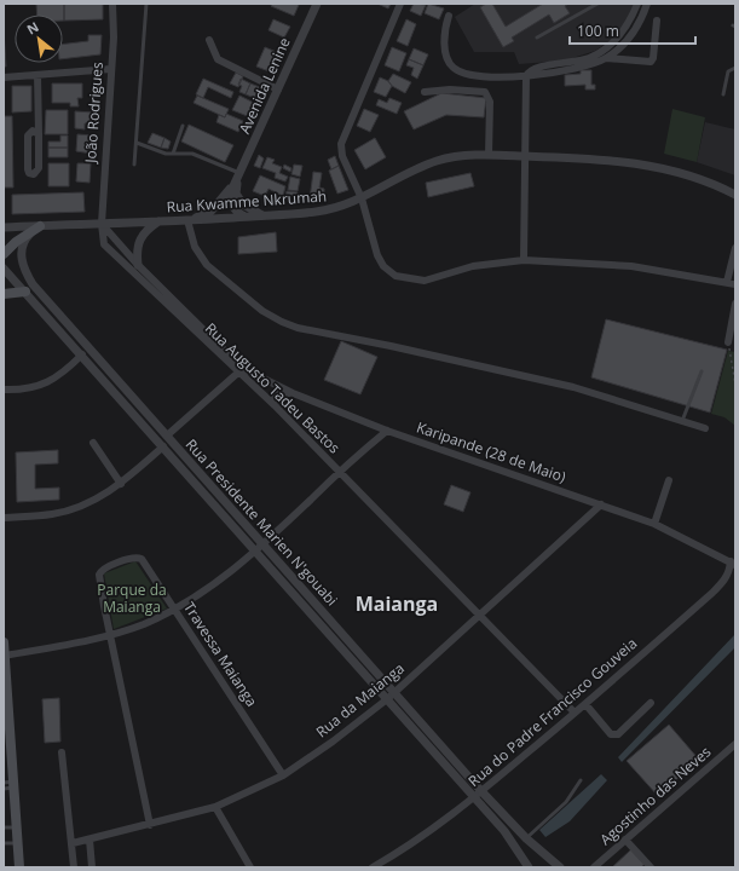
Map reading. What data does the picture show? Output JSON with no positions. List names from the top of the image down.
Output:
{
  "streets": {
    "street": [
      "Avenida Lenine",
      "João Rodrigues",
      "Rua Kwamme Nkrumah",
      "Rua Augusto Tadeu Bastos",
      "Karipande (28 de Maio)",
      "Rua Presidente Marien N'gouabi",
      "Travessa Maianga",
      "Rua da Maianga",
      "Rua do Padre Francisco Gouveia",
      "Agostinho das Neves"
    ]
  },
  "crossings": [
    ["Avenida Lenine", "Rua Kwamme Nkrumah"],
    ["João Rodrigues", "Rua Kwamme Nkrumah"],
    ["João Rodrigues", "Rua Augusto Tadeu Bastos"],
    ["Rua Kwamme Nkrumah", "Rua Augusto Tadeu Bastos"],
    ["Rua Kwamme Nkrumah", "Rua Presidente Marien N'gouabi"],
    ["Rua Augusto Tadeu Bastos", "Karipande (28 de Maio)"],
    ["Rua Augusto Tadeu Bastos", "Rua da Maianga"],
    ["Rua Augusto Tadeu Bastos", "Rua do Padre Francisco Gouveia"],
    ["Karipande (28 de Maio)", "Rua da Maianga"],
    ["Karipande (28 de Maio)", "Rua do Padre Francisco Gouveia"],
    ["Rua Presidente Marien N'gouabi", "Rua da Maianga"],
    ["Rua Presidente Marien N'gouabi", "Rua do Padre Francisco Gouveia"],
    ["Travessa Maianga", "Rua da Maianga"]
  ],
  "districts": ["Maianga"],
  "parks": ["Parque da Maianga"],
  "scale_bar": "100 m",
  "north": "top left"
}
